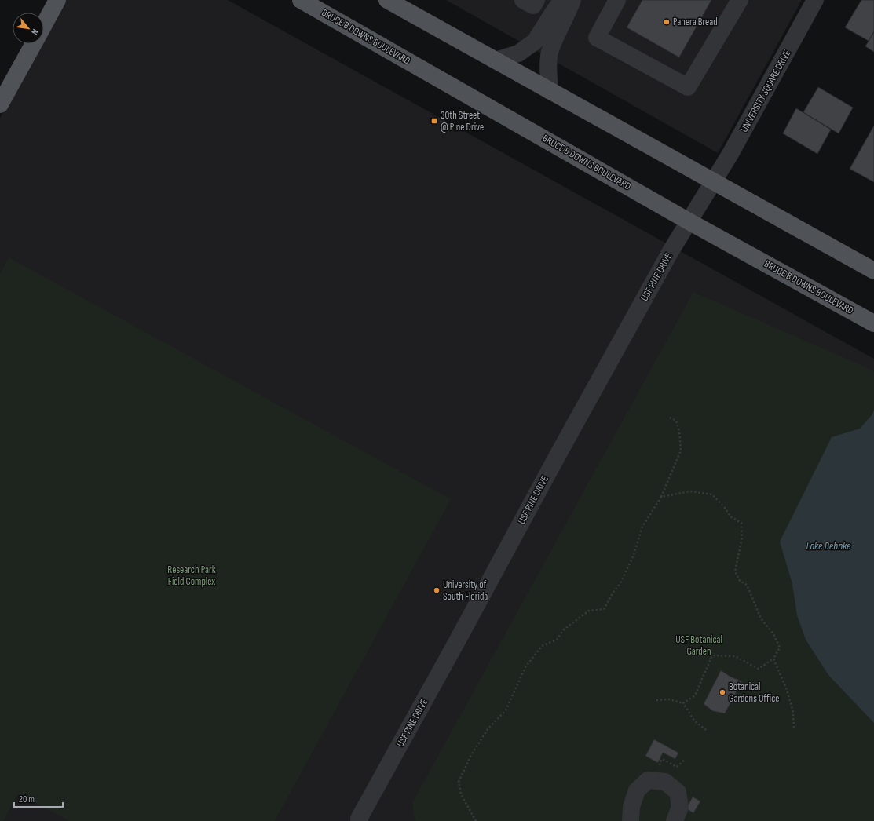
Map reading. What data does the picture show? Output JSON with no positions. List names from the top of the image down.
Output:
{
  "streets": {
    "main road": ["BRUCE B DOWNS BOULEVARD"],
    "street": ["UNIVERSITY SQUARE DRIVE", "USF PINE DRIVE"]
  },
  "crossings": [
    ["BRUCE B DOWNS BOULEVARD", "USF PINE DRIVE"],
    ["UNIVERSITY SQUARE DRIVE", "USF PINE DRIVE"]
  ],
  "water": ["Lake Behnke"],
  "parks": ["Research Park Field Complex", "USF Botanical Garden"],
  "places": {
    "other": ["Panera Bread", "University of South Florida", "Botanical Gardens Office"],
    "transit": ["30th Street @ Pine Drive"]
  },
  "scale_bar": "20 m",
  "north": "bottom right"
}
